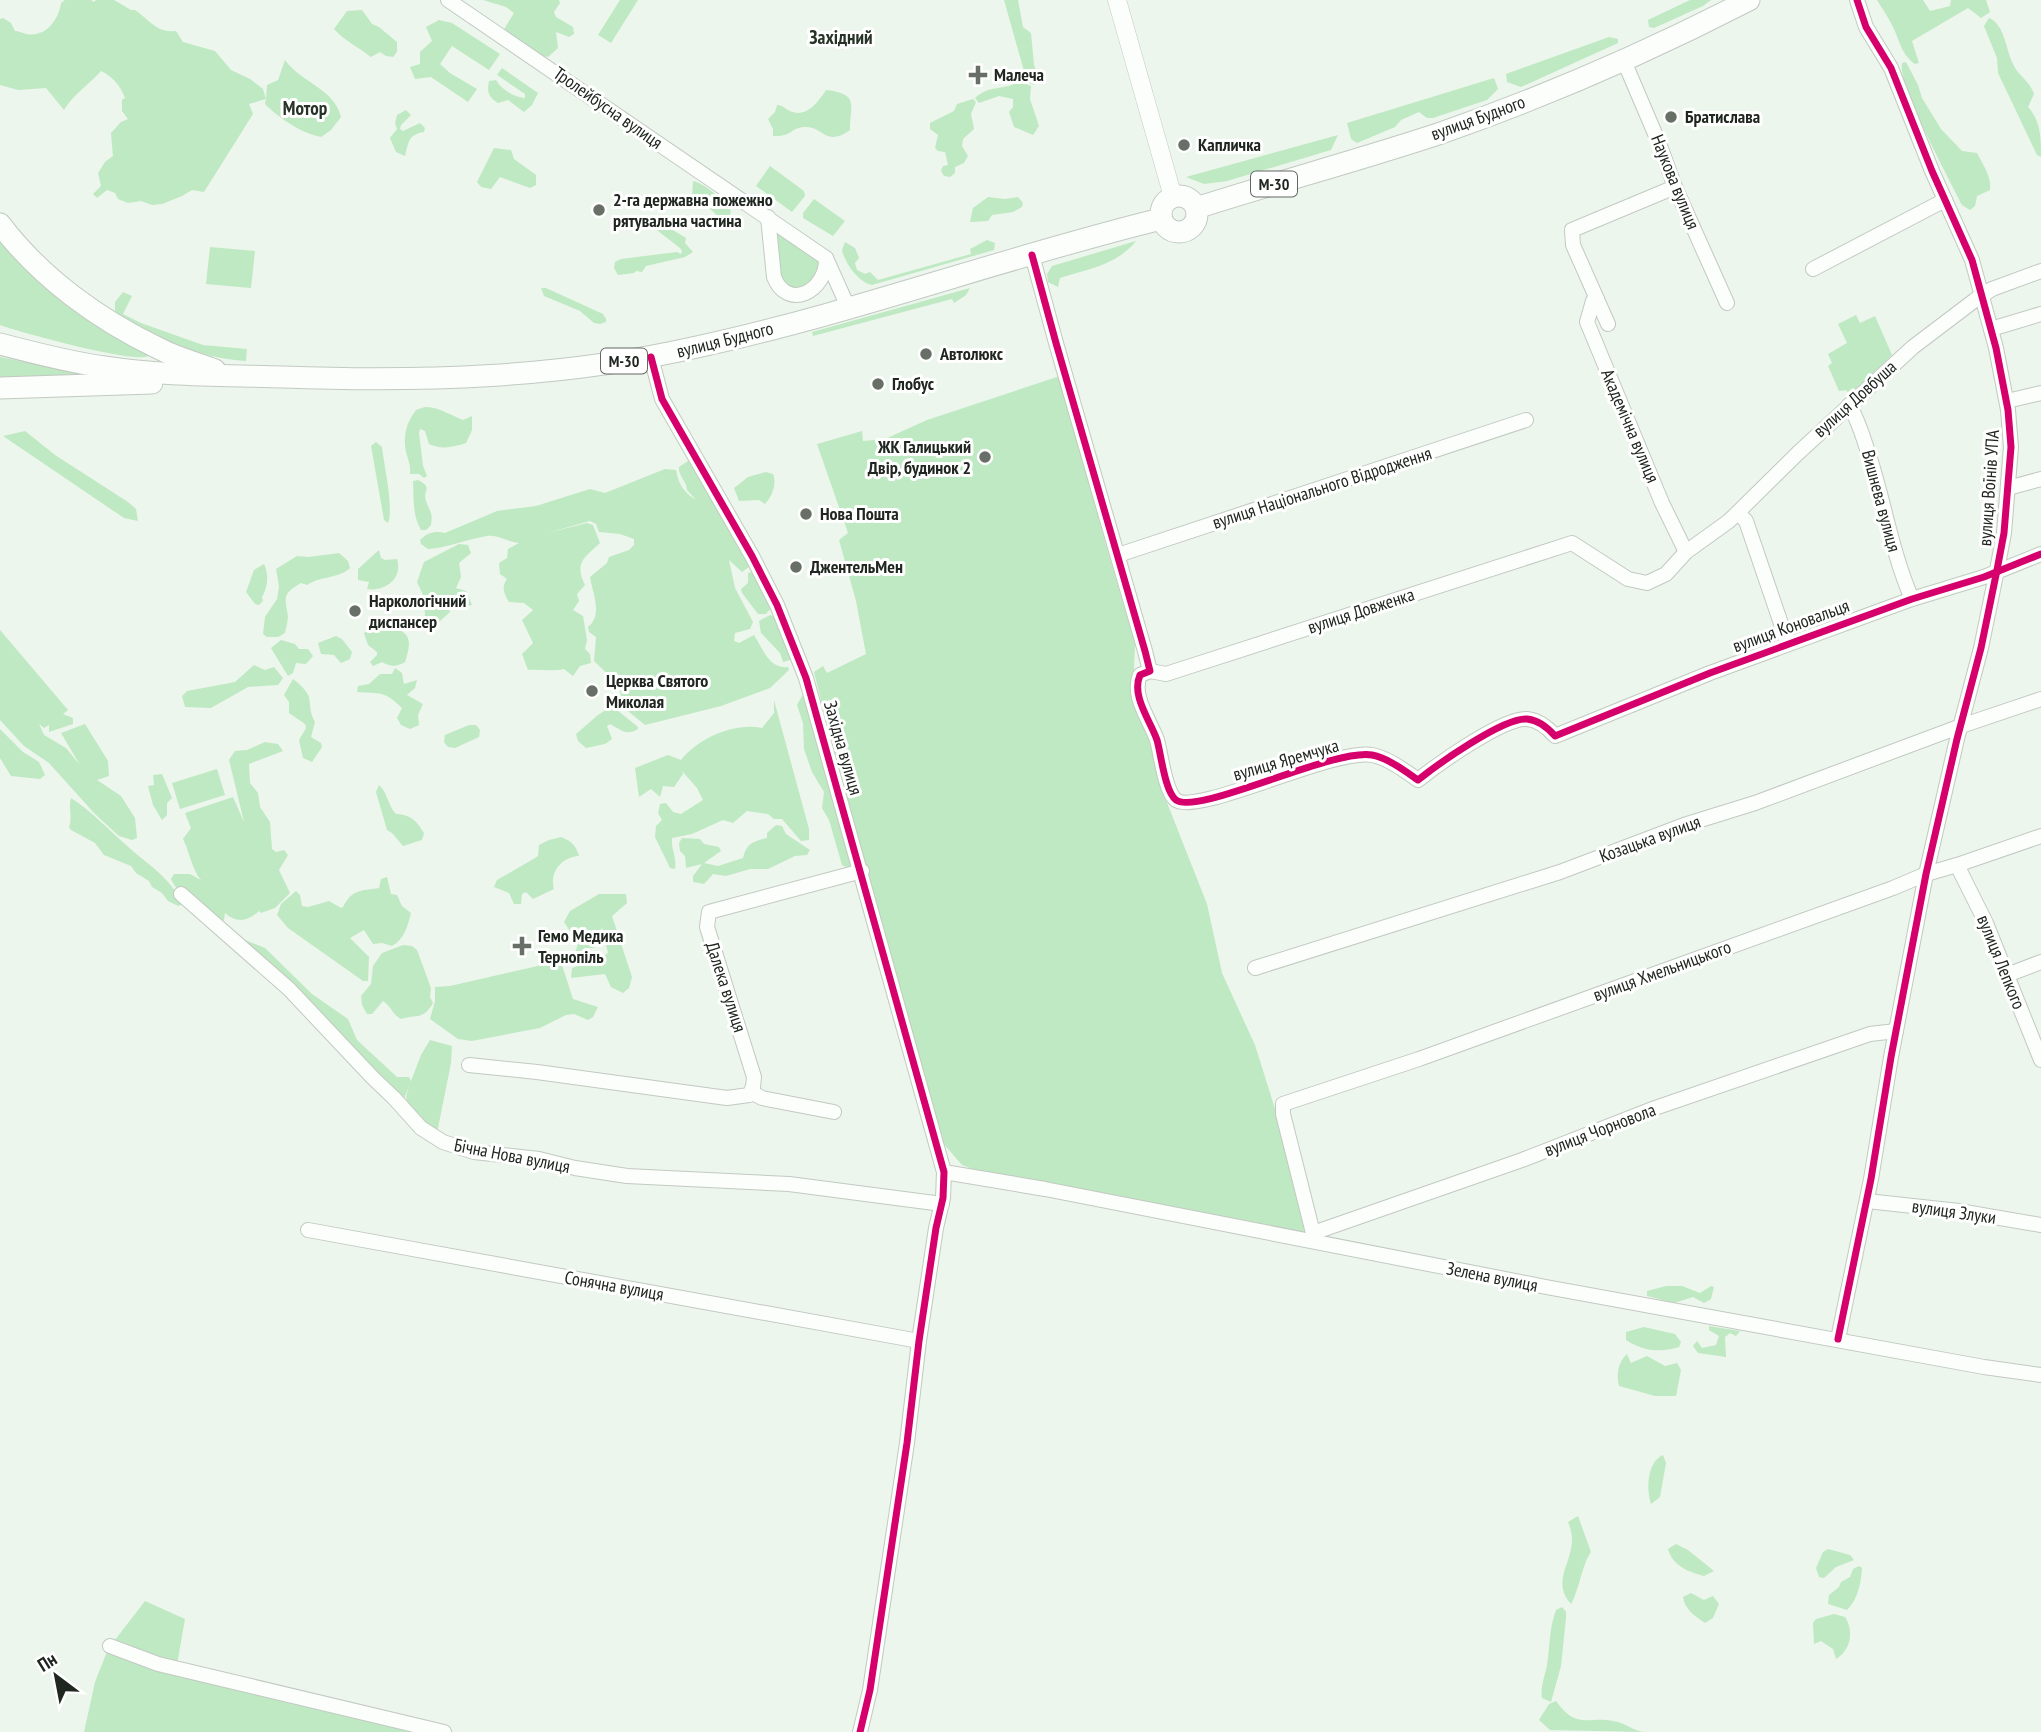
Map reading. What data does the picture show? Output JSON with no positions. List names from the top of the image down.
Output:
{
  "streets": {
    "highway": ["вулиця Будного", "М-30"],
    "street": [
      "Тролейбусна вулиця",
      "Наукова вулиця",
      "вулиця Довбуша",
      "Академічна вулиця",
      "вулиця Національного Відродження",
      "вулиця Воїнів УПА",
      "Вишнева вулиця",
      "вулиця Довженка",
      "вулиця Коновальця",
      "Західна вулиця",
      "вулиця Яремчука",
      "Козацька вулиця",
      "вулиця Лепкого",
      "вулиця Хмельницького",
      "Далека вулиця",
      "вулиця Чорновола",
      "Бічна Нова вулиця",
      "вулиця Злуки",
      "Зелена вулиця",
      "Сонячна вулиця"
    ]
  },
  "crossings": [
    ["вулиця Будного", "Наукова вулиця"],
    ["вулиця Будного", "М-30"],
    ["вулиця Будного", "Західна вулиця"],
    ["вулиця Довбуша", "Академічна вулиця"],
    ["вулиця Довбуша", "вулиця Воїнів УПА"],
    ["вулиця Довбуша", "Вишнева вулиця"],
    ["вулиця Довбуша", "вулиця Довженка"],
    ["вулиця Воїнів УПА", "вулиця Коновальця"],
    ["вулиця Воїнів УПА", "Козацька вулиця"],
    ["вулиця Воїнів УПА", "вулиця Хмельницького"],
    ["вулиця Воїнів УПА", "вулиця Чорновола"],
    ["вулиця Воїнів УПА", "вулиця Злуки"],
    ["вулиця Воїнів УПА", "Зелена вулиця"],
    ["Вишнева вулиця", "вулиця Коновальця"],
    ["вулиця Довженка", "вулиця Яремчука"],
    ["вулиця Коновальця", "вулиця Яремчука"],
    ["Західна вулиця", "Далека вулиця"],
    ["Західна вулиця", "Бічна Нова вулиця"],
    ["Західна вулиця", "Зелена вулиця"],
    ["Західна вулиця", "Сонячна вулиця"],
    ["вулиця Лепкого", "вулиця Хмельницького"],
    ["вулиця Хмельницького", "вулиця Чорновола"],
    ["вулиця Хмельницького", "Зелена вулиця"],
    ["вулиця Чорновола", "Зелена вулиця"]
  ],
  "districts": ["Західний", "Мотор"],
  "places": {
    "health": ["Малеча", "Гемо Медика Тернопіль"],
    "other": [
      "Братислава",
      "Капличка",
      "2-га державна пожежно рятувальна частина",
      "Автолюкс",
      "Глобус",
      "ЖК Галицький Двір, будинок 2",
      "Нова Пошта",
      "ДжентельМен",
      "Наркологічний диспансер",
      "Церква Святого Миколая"
    ]
  },
  "north": "top left"
}
